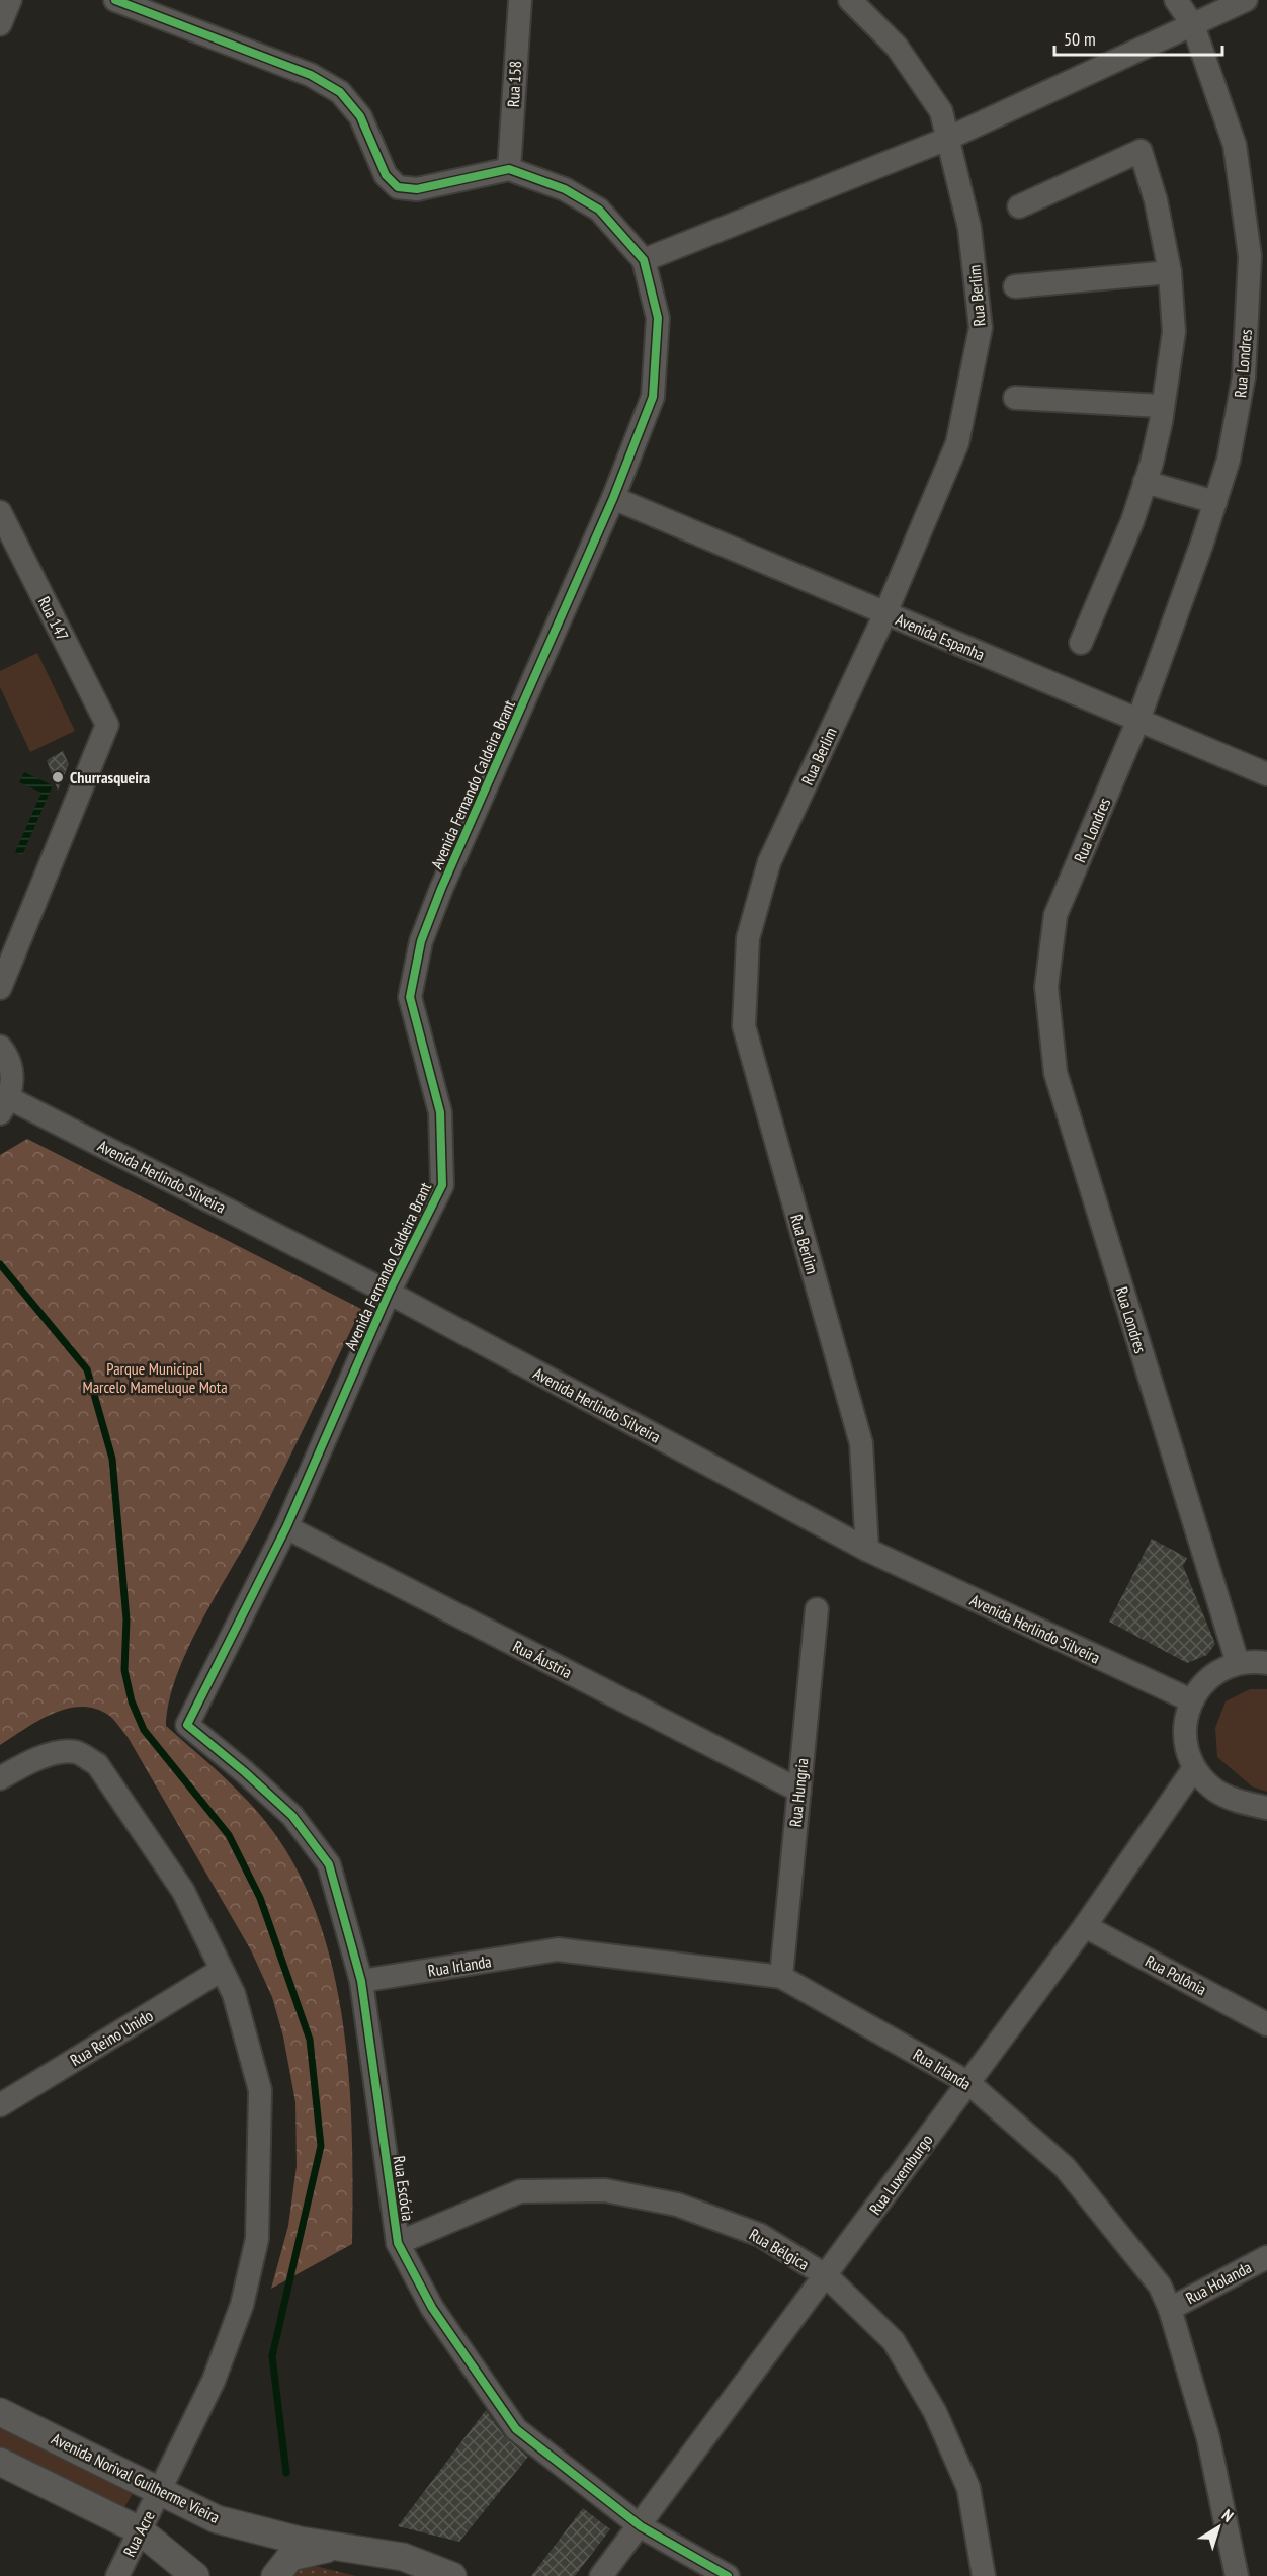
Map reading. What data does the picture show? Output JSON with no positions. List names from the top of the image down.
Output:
{
  "streets": {
    "street": [
      "Rua 158",
      "Rua Berlim",
      "Rua Londres",
      "Rua 147",
      "Avenida Espanha",
      "Avenida Fernando Caldeira Brant",
      "Avenida Herlindo Silveira",
      "Rua Áustria",
      "Rua Hungria",
      "Rua Irlanda",
      "Rua Polônia",
      "Rua Reino Unido",
      "Rua Luxemburgo",
      "Rua Escócia",
      "Rua Bélgica",
      "Rua Holanda",
      "Avenida Norival Guilherme Vieira",
      "Rua Acre"
    ]
  },
  "crossings": [
    ["Rua Berlim", "Avenida Espanha"],
    ["Rua Berlim", "Avenida Herlindo Silveira"],
    ["Rua Londres", "Avenida Espanha"],
    ["Avenida Espanha", "Avenida Fernando Caldeira Brant"],
    ["Avenida Fernando Caldeira Brant", "Avenida Herlindo Silveira"],
    ["Avenida Fernando Caldeira Brant", "Rua Áustria"],
    ["Avenida Fernando Caldeira Brant", "Rua Escócia"],
    ["Rua Áustria", "Rua Hungria"],
    ["Rua Hungria", "Rua Irlanda"],
    ["Rua Irlanda", "Rua Luxemburgo"],
    ["Rua Irlanda", "Rua Escócia"],
    ["Rua Irlanda", "Rua Holanda"],
    ["Rua Polônia", "Rua Luxemburgo"],
    ["Rua Reino Unido", "Rua Acre"],
    ["Rua Luxemburgo", "Rua Escócia"],
    ["Rua Luxemburgo", "Rua Bélgica"],
    ["Rua Escócia", "Rua Bélgica"],
    ["Avenida Norival Guilherme Vieira", "Rua Acre"]
  ],
  "parks": ["Parque Municipal Marcelo Mameluque Mota"],
  "places": ["Churrasqueira"],
  "scale_bar": "50 m",
  "north": "top right"
}
